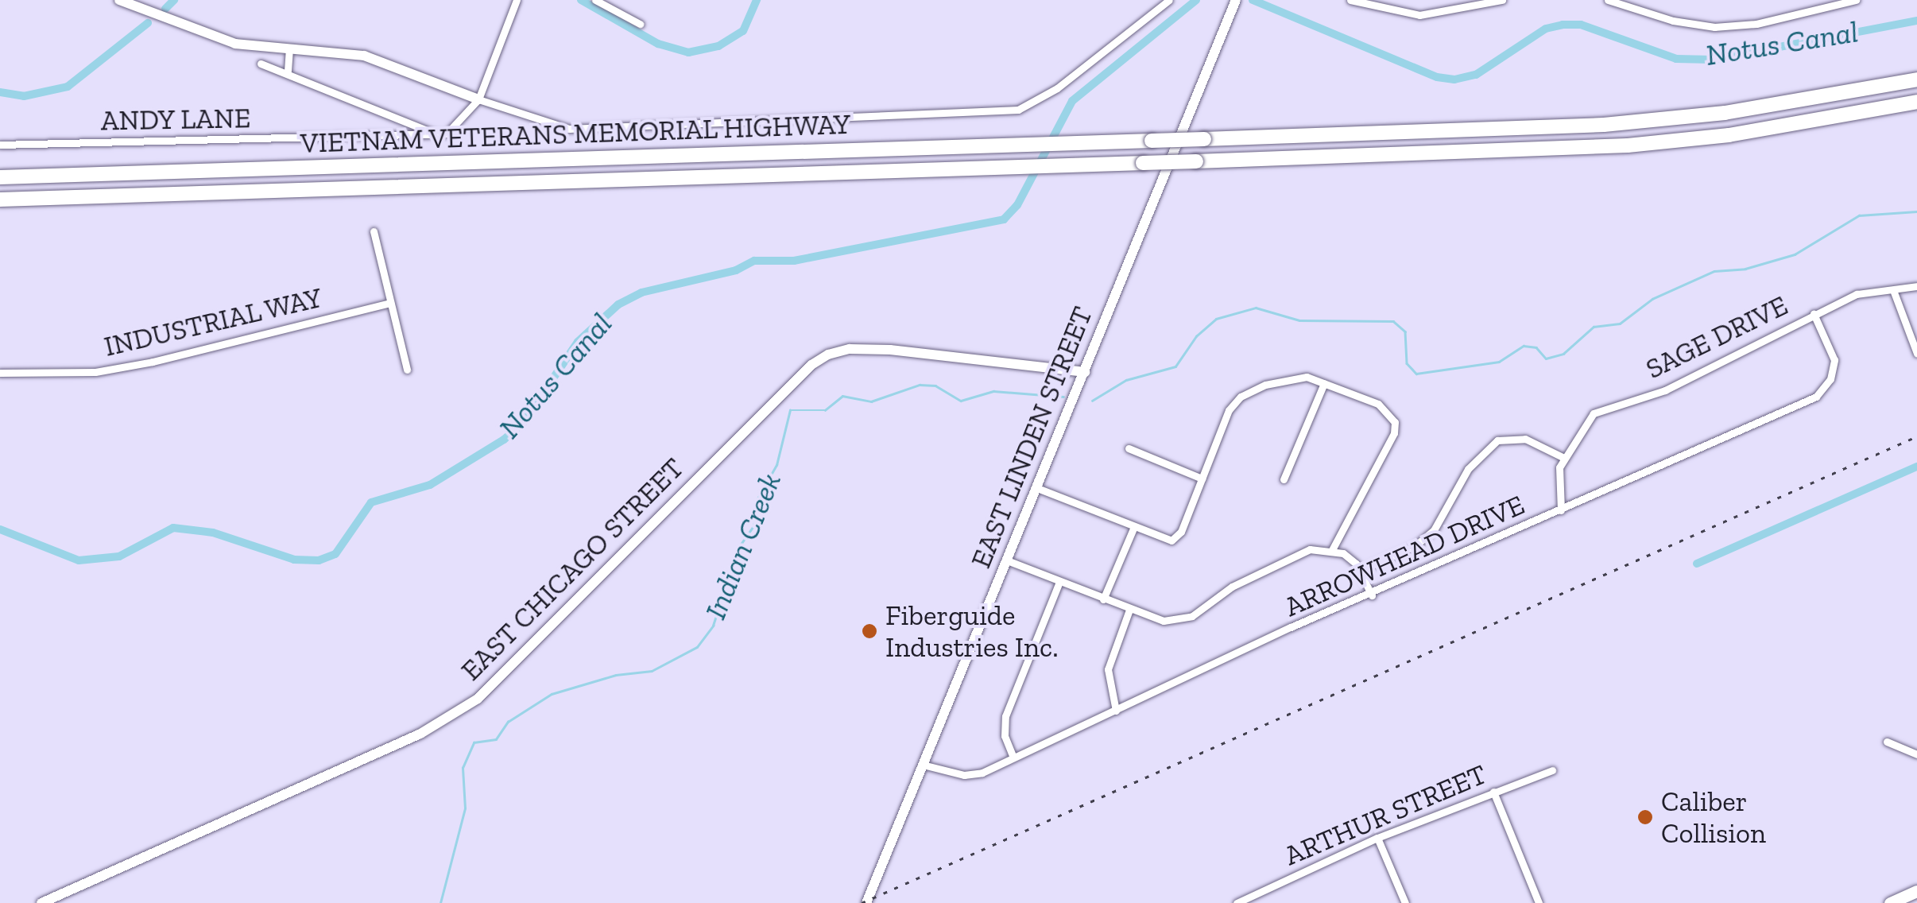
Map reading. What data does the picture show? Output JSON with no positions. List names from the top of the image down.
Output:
{
  "streets": {
    "highway": ["VIETNAM VETERANS MEMORIAL HIGHWAY"],
    "street": [
      "ANDY LANE",
      "INDUSTRIAL WAY",
      "SAGE DRIVE",
      "EAST LINDEN STREET",
      "ARROWHEAD DRIVE",
      "EAST CHICAGO STREET",
      "ARTHUR STREET"
    ]
  },
  "crossings": [
    ["SAGE DRIVE", "ARROWHEAD DRIVE"],
    ["EAST LINDEN STREET", "ARROWHEAD DRIVE"],
    ["EAST LINDEN STREET", "EAST CHICAGO STREET"]
  ],
  "water": ["Notus Canal", "Indian Creek"],
  "places": ["Fiberguide Industries Inc.", "Caliber Collision"]
}
